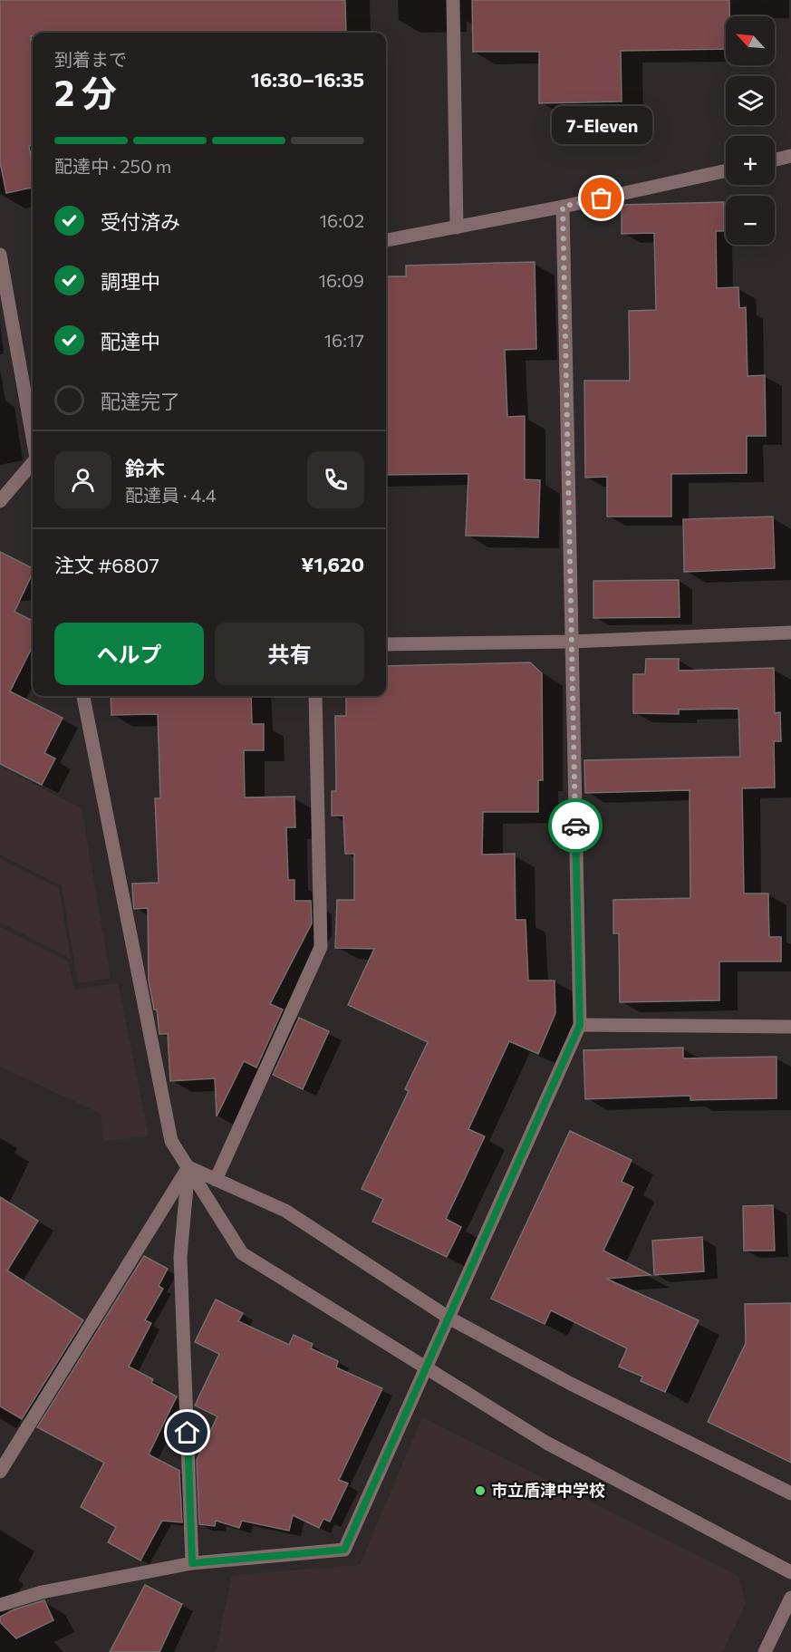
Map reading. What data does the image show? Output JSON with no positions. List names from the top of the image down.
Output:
{
  "places": ["7-Eleven", "市立盾津中学校"],
  "north": "top left",
  "page": {
    "map_buttons": ["+", "−"],
    "heading": ["2 分", "到着まで", "16:30–16:35"],
    "panel": [
      "鈴木",
      "配達員 · 4.4",
      "注文 #6807",
      "¥1,620"
    ],
    "bubble": "7-Eleven",
    "bar": "配達中 · 250 m",
    "list": [
      ["受付済み", "16:02"],
      ["調理中", "16:09"],
      ["配達中", "16:17"],
      "配達完了"
    ],
    "buttons": ["ヘルプ", "共有"]
  }
}
